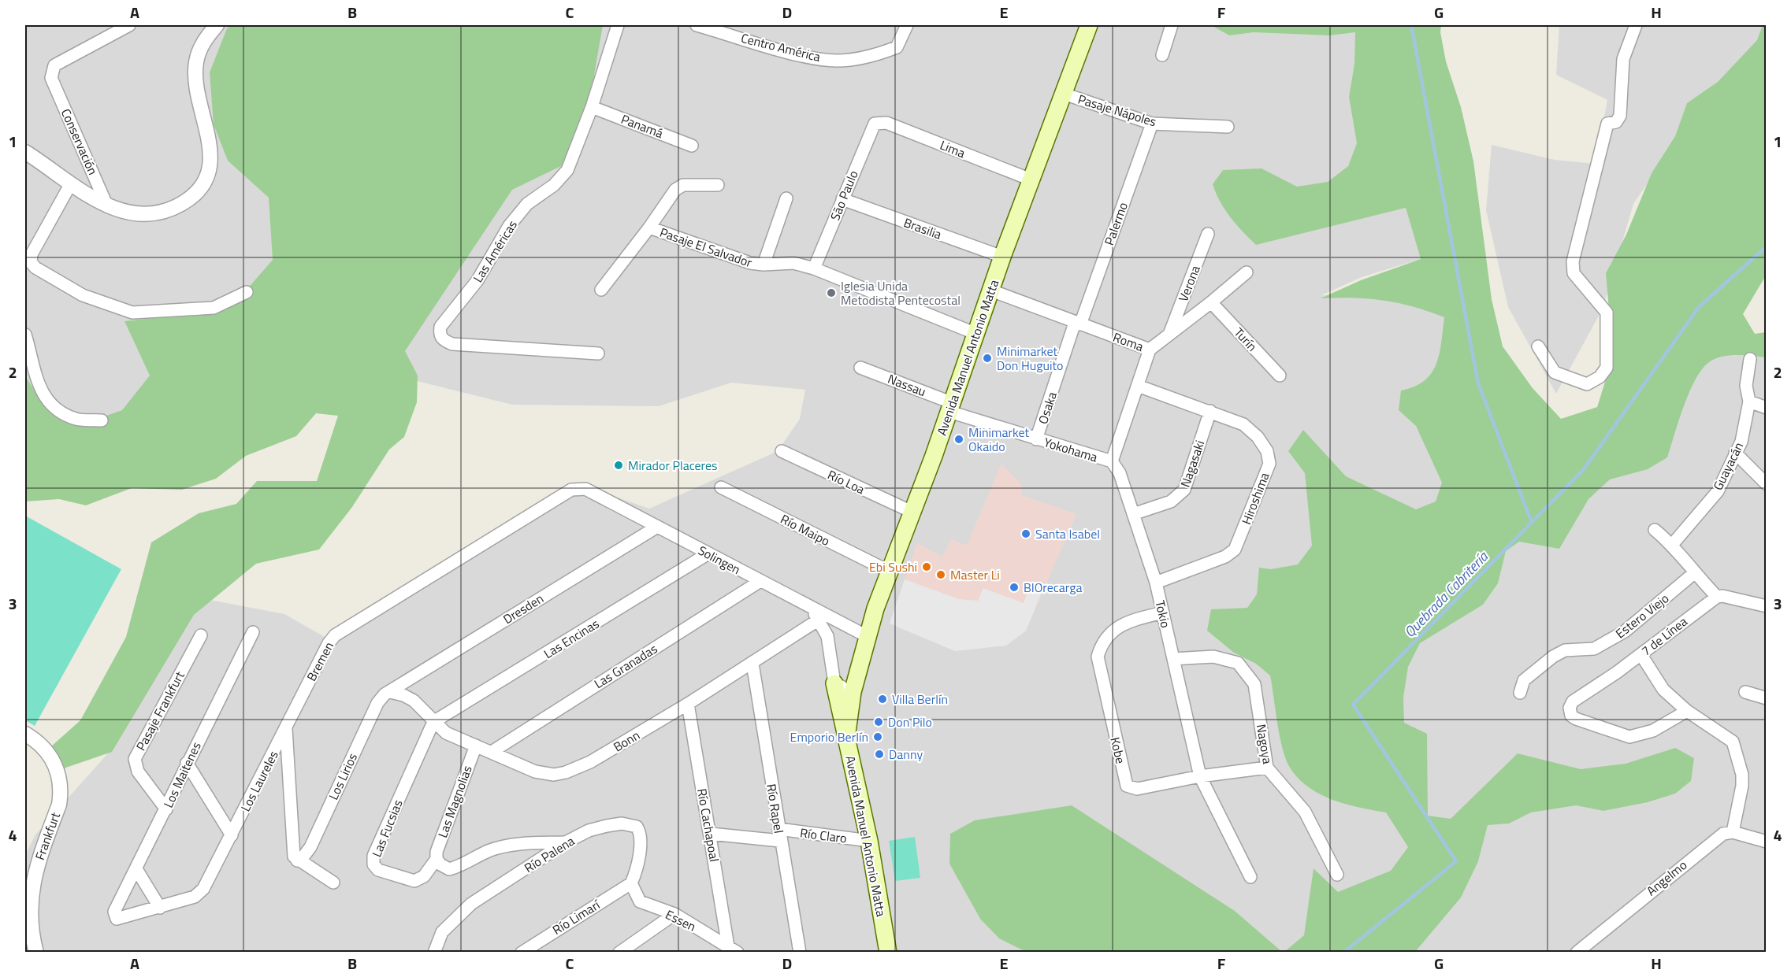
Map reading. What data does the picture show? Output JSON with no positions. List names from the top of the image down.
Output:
{
  "streets": {
    "main road": ["Avenida Manuel Antonio Matta"],
    "street": [
      "Centro América",
      "Pasaje Nápoles",
      "Panamá",
      "Conservación",
      "Lima",
      "São Paulo",
      "Palermo",
      "Brasilia",
      "Pasaje El Salvador",
      "Las Américas",
      "Verona",
      "Turín",
      "Roma",
      "Nassau",
      "Osaka",
      "Yokohama",
      "Nagasaki",
      "Guayacán",
      "Río Loa",
      "Hiroshima",
      "Río Maipo",
      "Solingen",
      "Dresden",
      "Tokio",
      "Estero Viejo",
      "7 de Línea",
      "Las Encinas",
      "Bremen",
      "Las Granadas",
      "Pasaje Frankfurt",
      "Bonn",
      "Nagoya",
      "Kobe",
      "Los Maitenes",
      "Los Lirios",
      "Los Laureles",
      "Las Magnolias",
      "Río Rapel",
      "Río Cachapoal",
      "Las Fucsias",
      "Río Claro",
      "Frankfurt",
      "Río Palena",
      "Angelmo",
      "Río Limarí",
      "Essen"
    ]
  },
  "crossings": [
    ["Pasaje Nápoles", "Palermo"],
    ["Pasaje Nápoles", "Avenida Manuel Antonio Matta"],
    ["Panamá", "Las Américas"],
    ["Lima", "São Paulo"],
    ["Lima", "Avenida Manuel Antonio Matta"],
    ["São Paulo", "Brasilia"],
    ["São Paulo", "Pasaje El Salvador"],
    ["Palermo", "Roma"],
    ["Palermo", "Osaka"],
    ["Brasilia", "Avenida Manuel Antonio Matta"],
    ["Pasaje El Salvador", "Avenida Manuel Antonio Matta"],
    ["Verona", "Roma"],
    ["Turín", "Roma"],
    ["Roma", "Avenida Manuel Antonio Matta"],
    ["Roma", "Osaka"],
    ["Avenida Manuel Antonio Matta", "Nassau"],
    ["Avenida Manuel Antonio Matta", "Yokohama"],
    ["Avenida Manuel Antonio Matta", "Río Loa"],
    ["Avenida Manuel Antonio Matta", "Río Maipo"],
    ["Avenida Manuel Antonio Matta", "Río Claro"],
    ["Nassau", "Yokohama"],
    ["Osaka", "Yokohama"],
    ["Yokohama", "Tokio"],
    ["Nagasaki", "Hiroshima"],
    ["Nagasaki", "Tokio"],
    ["Hiroshima", "Tokio"],
    ["Solingen", "Dresden"],
    ["Solingen", "Las Encinas"],
    ["Solingen", "Bremen"],
    ["Solingen", "Las Granadas"],
    ["Solingen", "Bonn"],
    ["Dresden", "Bonn"],
    ["Dresden", "Los Lirios"],
    ["Tokio", "Nagoya"],
    ["Tokio", "Kobe"],
    ["Las Encinas", "Bonn"],
    ["Las Encinas", "Las Fucsias"],
    ["Bremen", "Los Laureles"],
    ["Las Granadas", "Bonn"],
    ["Pasaje Frankfurt", "Los Maitenes"],
    ["Bonn", "Los Lirios"],
    ["Bonn", "Las Magnolias"],
    ["Bonn", "Río Rapel"],
    ["Bonn", "Río Cachapoal"],
    ["Bonn", "Las Fucsias"],
    ["Nagoya", "Kobe"],
    ["Los Maitenes", "Los Laureles"],
    ["Las Magnolias", "Las Fucsias"],
    ["Río Rapel", "Río Claro"],
    ["Río Cachapoal", "Río Claro"],
    ["Río Cachapoal", "Essen"],
    ["Río Palena", "Río Limarí"],
    ["Río Palena", "Essen"],
    ["Río Limarí", "Essen"]
  ],
  "water": ["Quebrada Cabritería"],
  "places": [
    "Iglesia Unida Metodista Pentecostal",
    "Minimarket Don Huguito",
    "Minimarket Okaido",
    "Mirador Placeres",
    "Santa Isabel",
    "Ebi Sushi",
    "Master Li",
    "BIOrecarga",
    "Villa Berlín",
    "Don Pilo",
    "Emporio Berlín",
    "Danny"
  ],
  "grid": {
    "columns": [
      "A",
      "B",
      "C",
      "D",
      "E",
      "F",
      "G",
      "H"
    ],
    "rows": [
      "1",
      "2",
      "3",
      "4"
    ]
  }
}
